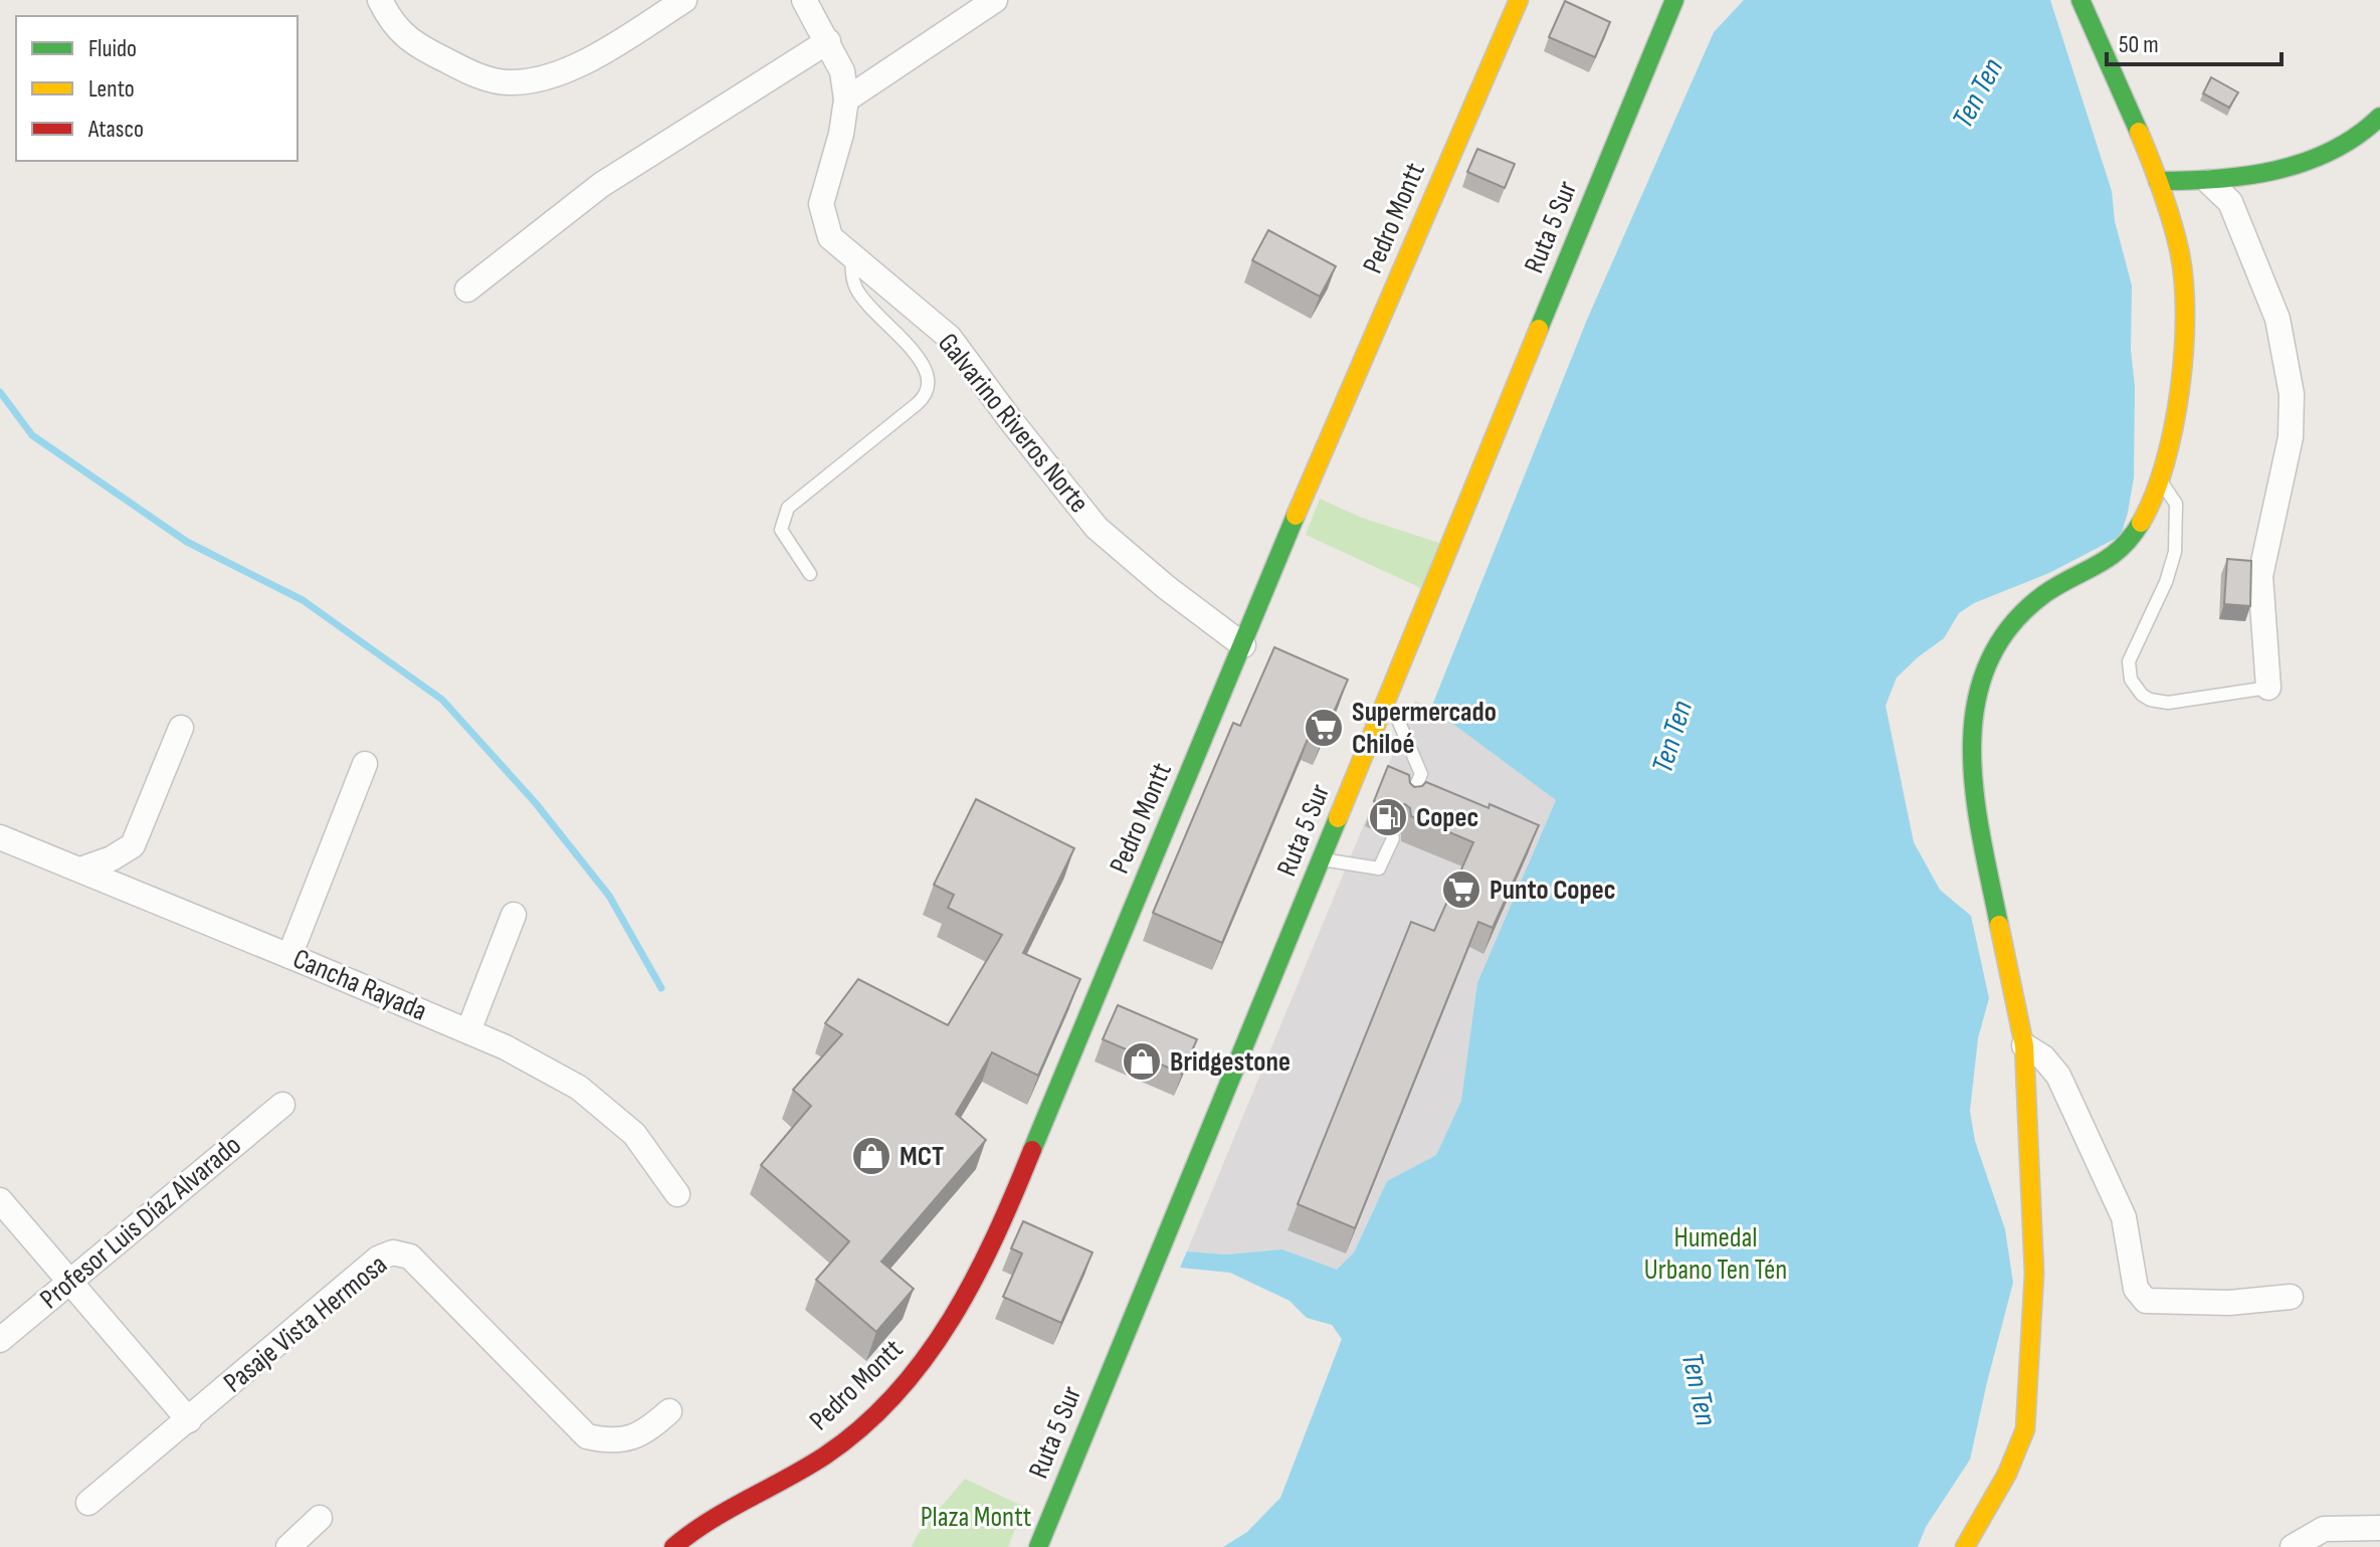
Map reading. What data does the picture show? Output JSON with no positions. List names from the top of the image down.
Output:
{
  "streets": {
    "main road": ["Pedro Montt", "Ruta 5 Sur"],
    "street": [
      "Galvarino Riveros Norte",
      "Cancha Rayada",
      "Profesor Luis Díaz Alvarado",
      "Pasaje Vista Hermosa"
    ]
  },
  "crossings": [
    ["Pedro Montt", "Galvarino Riveros Norte"]
  ],
  "water": ["Ten Ten"],
  "parks": ["Humedal Urbano Ten Tén", "Plaza Montt"],
  "places": {
    "supermarket": ["Supermercado Chiloé", "Punto Copec"],
    "fuel station": ["Copec"],
    "shop": ["Bridgestone", "MCT"]
  },
  "legend": ["Fluido", "Lento", "Atasco"],
  "scale_bar": "50 m"
}
